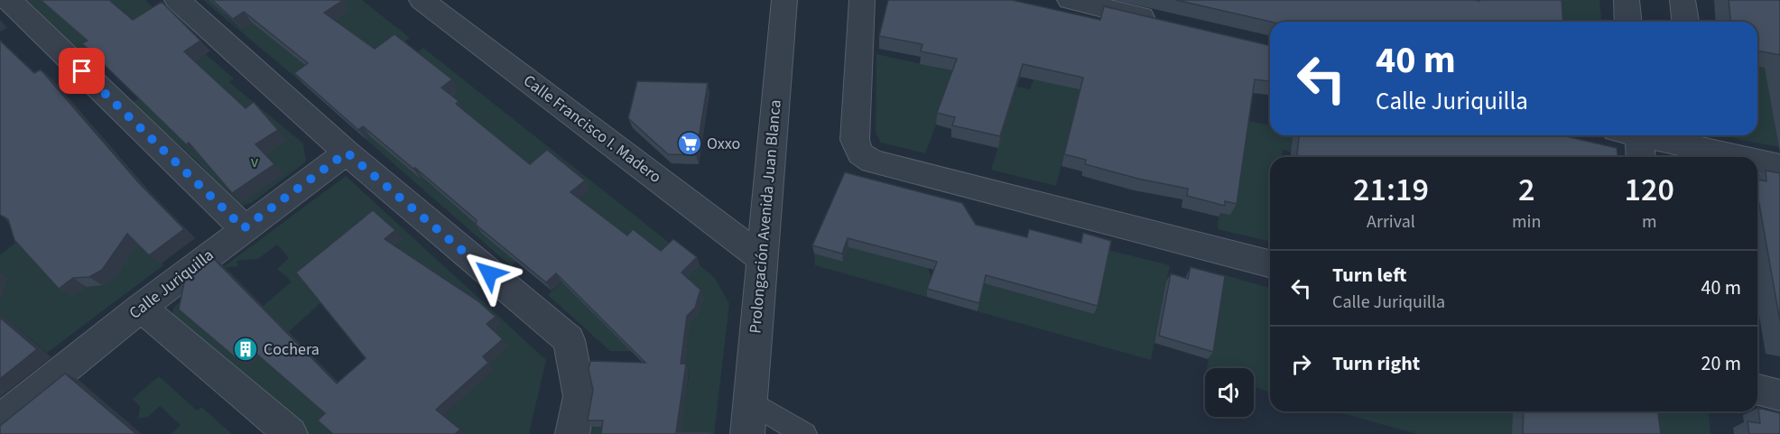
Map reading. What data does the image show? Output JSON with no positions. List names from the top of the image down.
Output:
{
  "streets": {
    "street": ["Calle Francisco I. Madero", "Prolongación Avenida Juan Blanca", "Calle Juriquilla"]
  },
  "crossings": [
    ["Calle Francisco I. Madero", "Prolongación Avenida Juan Blanca"]
  ],
  "parks": ["v"],
  "places": {
    "supermarket": ["Oxxo"],
    "building": ["Cochera"]
  },
  "page": {
    "turn": ["40 m", "Calle Juriquilla"],
    "eta": [
      "21:19",
      "Arrival",
      "2",
      "min",
      "120",
      "m"
    ],
    "list": [
      {
        "name": "Turn left",
        "note": "Calle Juriquilla",
        "value": "40 m"
      },
      {
        "name": "Turn right",
        "value": "20 m"
      }
    ]
  }
}
